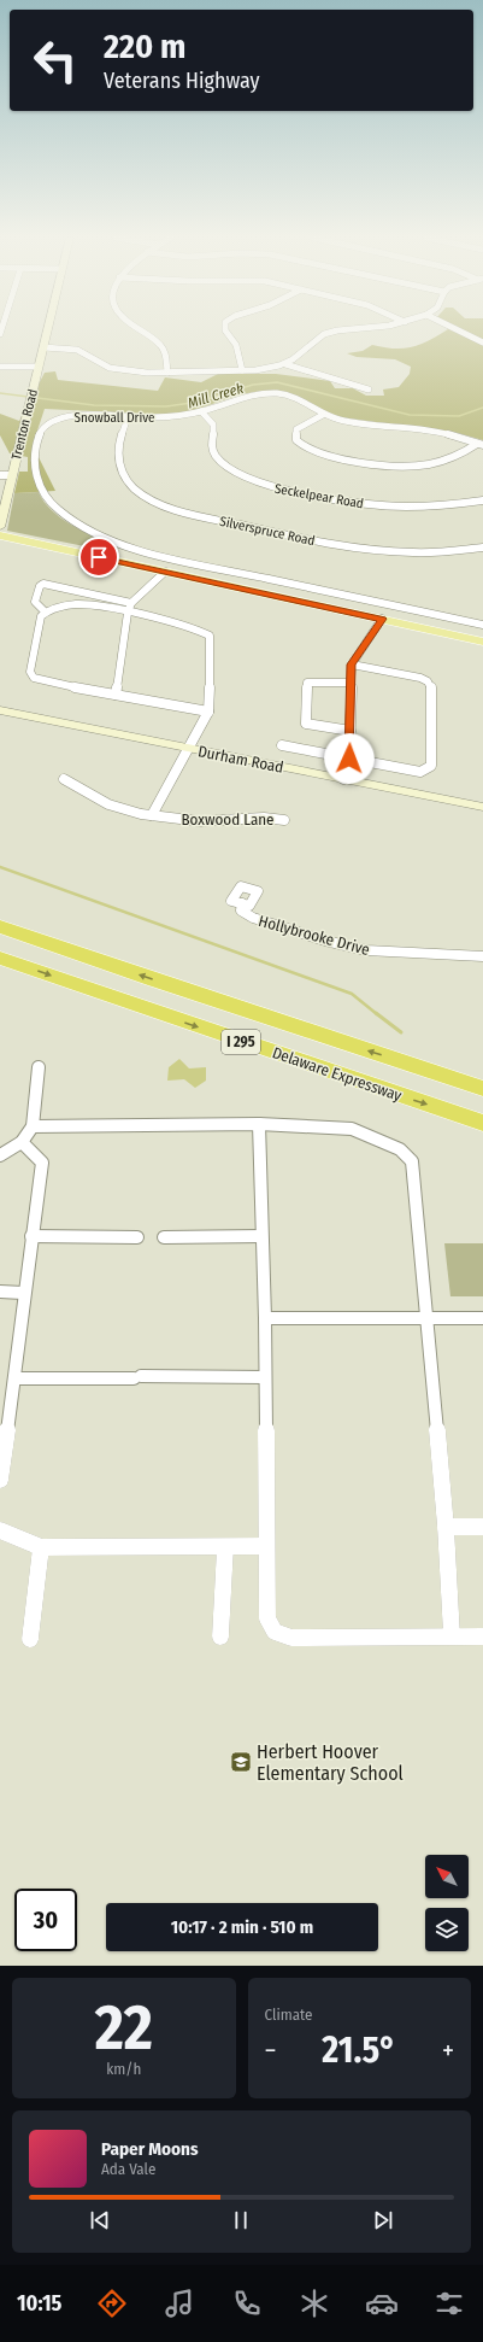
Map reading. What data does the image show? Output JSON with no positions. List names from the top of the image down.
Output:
{
  "streets": {
    "highway": ["I 295", "Delaware Expressway"],
    "main road": ["Trenton Road", "Durham Road"],
    "street": [
      "Snowball Drive",
      "Seckelpear Road",
      "Silverspruce Road",
      "Boxwood Lane",
      "Hollybrooke Drive"
    ]
  },
  "crossings": [
    ["Snowball Drive", "Seckelpear Road"],
    ["Snowball Drive", "Silverspruce Road"]
  ],
  "water": ["Mill Creek"],
  "places": {
    "school or university": ["Herbert Hoover Elementary School"]
  },
  "north": "top left",
  "page": {
    "turn": ["220 m", "Veterans Highway"],
    "limit": "30",
    "trip": "10:17 · 2 min · 510 m",
    "tile": [
      ["22", "km/h"],
      "Climate"
    ],
    "heat": ["−", "21.5°", "+"],
    "song": ["Paper Moons", "Ada Vale"],
    "tabs": "10:15"
  }
}
